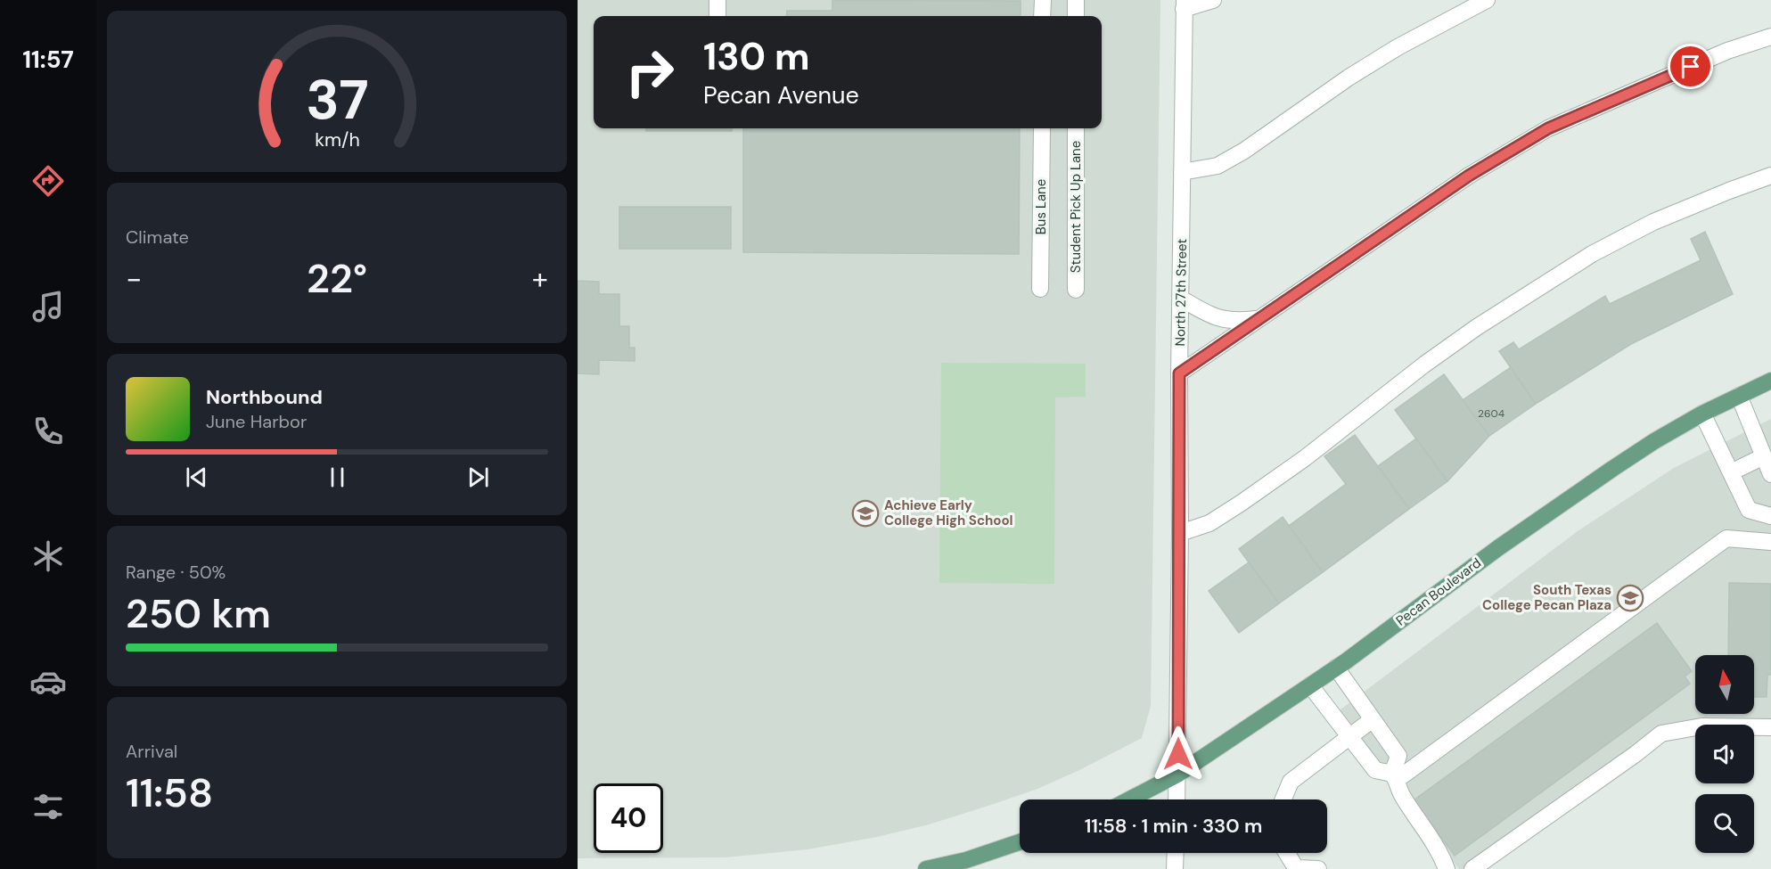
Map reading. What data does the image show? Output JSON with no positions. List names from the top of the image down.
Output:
{
  "streets": {
    "main road": ["Pecan Boulevard"],
    "street": ["Bus Lane", "Student Pick Up Lane", "North 27th Street"]
  },
  "crossings": [
    ["North 27th Street", "Pecan Boulevard"]
  ],
  "places": {
    "school or university": ["Achieve Early College High School", "South Texas College Pecan Plaza"]
  },
  "house_numbers": ["2604"],
  "north": "top",
  "page": {
    "tabs": "11:57",
    "turn": ["130 m", "Pecan Avenue"],
    "tile": [
      "Climate",
      ["Range · 50%", "250 km"],
      ["Arrival", "11:58"]
    ],
    "heat": ["−", "22°", "+"],
    "song": ["Northbound", "June Harbor"],
    "limit": "40",
    "trip": "11:58 · 1 min · 330 m",
    "gauge": ["37", "km/h"]
  }
}
